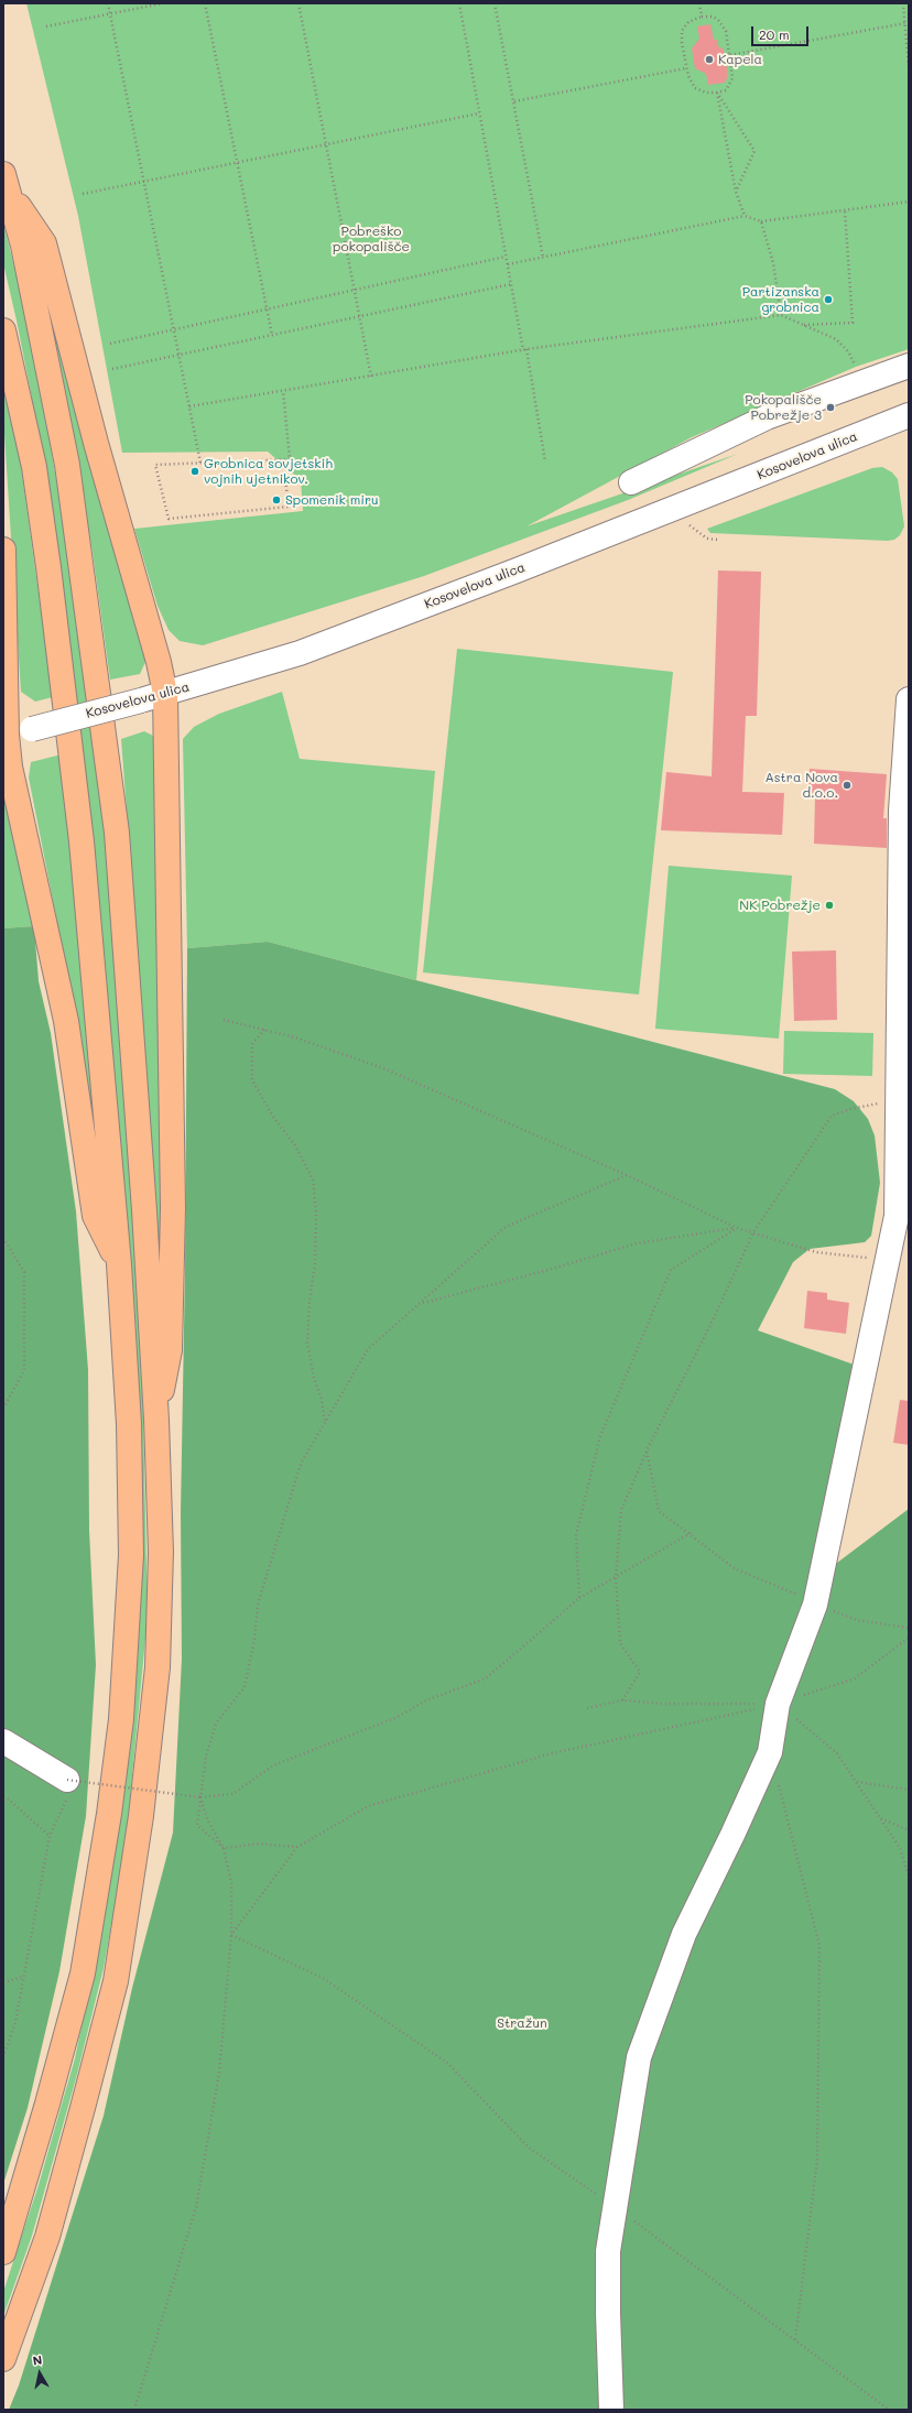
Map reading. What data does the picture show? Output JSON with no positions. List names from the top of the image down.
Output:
{
  "streets": {
    "street": ["Kosovelova ulica"]
  },
  "parks": ["Pobreško pokopališče", "Stražun"],
  "places": [
    "Kapela",
    "Partizanska grobnica",
    "Pokopališče Pobrežje 3",
    "Grobnica sovjetskih vojnih ujetnikov.",
    "Spomenik miru",
    "Astra Nova d.o.o.",
    "NK Pobrežje"
  ],
  "scale_bar": "20 m",
  "north": "top"
}
